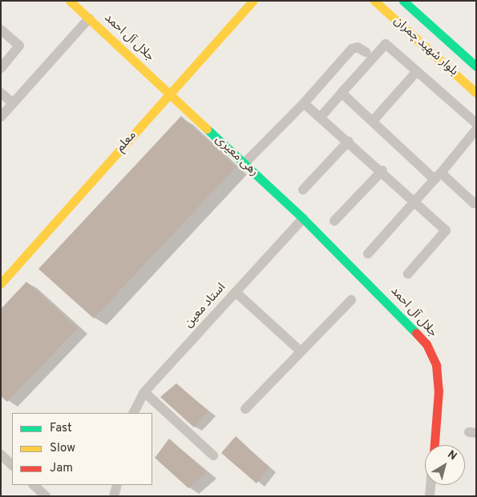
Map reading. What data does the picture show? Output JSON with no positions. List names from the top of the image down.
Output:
{
  "streets": {
    "street": [
      "جلال آل احمد",
      "بلوار شهید چمران",
      "معلم",
      "رهی معیری",
      "استاد معین"
    ]
  },
  "crossings": [
    ["جلال آل احمد", "معلم"],
    ["جلال آل احمد", "رهی معیری"],
    ["جلال آل احمد", "استاد معین"],
    ["معلم", "رهی معیری"],
    ["رهی معیری", "استاد معین"]
  ],
  "legend": ["Fast", "Slow", "Jam"],
  "north": "top right"
}
